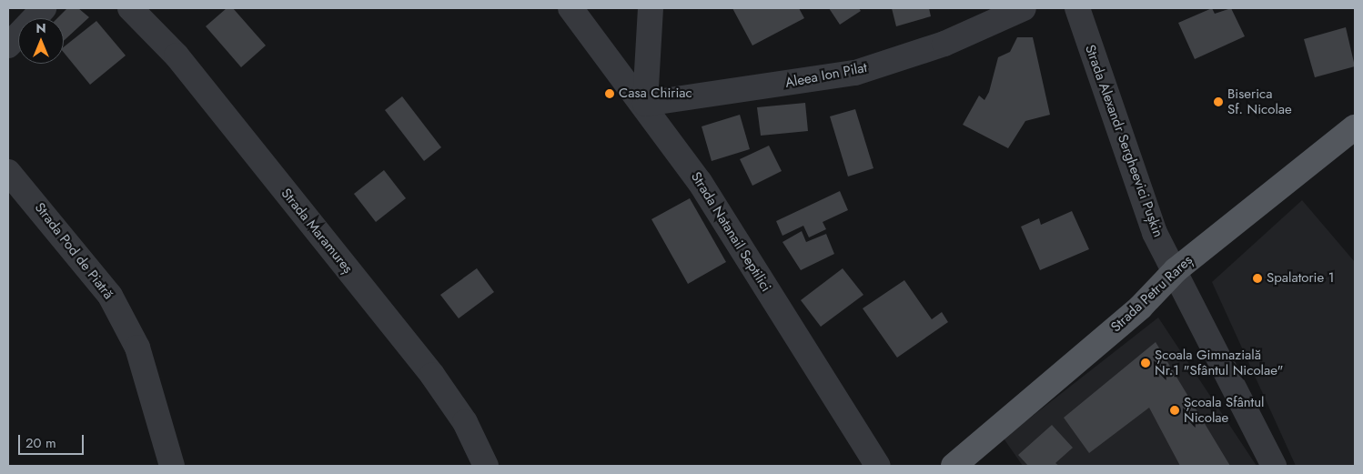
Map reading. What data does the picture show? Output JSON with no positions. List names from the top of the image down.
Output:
{
  "streets": {
    "main road": ["Strada Petru Rareș"],
    "street": [
      "Aleea Ion Pilat",
      "Strada Alexandr Sergheevici Pușkin",
      "Strada Maramureș",
      "Strada Natanail Septilici",
      "Strada Pod de Piatră"
    ]
  },
  "crossings": [
    ["Aleea Ion Pilat", "Strada Natanail Septilici"],
    ["Strada Alexandr Sergheevici Pușkin", "Strada Petru Rareș"]
  ],
  "places": [
    "Casa Chiriac",
    "Biserica Sf. Nicolae",
    "Spalatorie 1",
    "Școala Gimnazială Nr.1 \"Sfântul Nicolae\"",
    "Școala Sfântul Nicolae"
  ],
  "scale_bar": "20 m",
  "north": "top"
}
